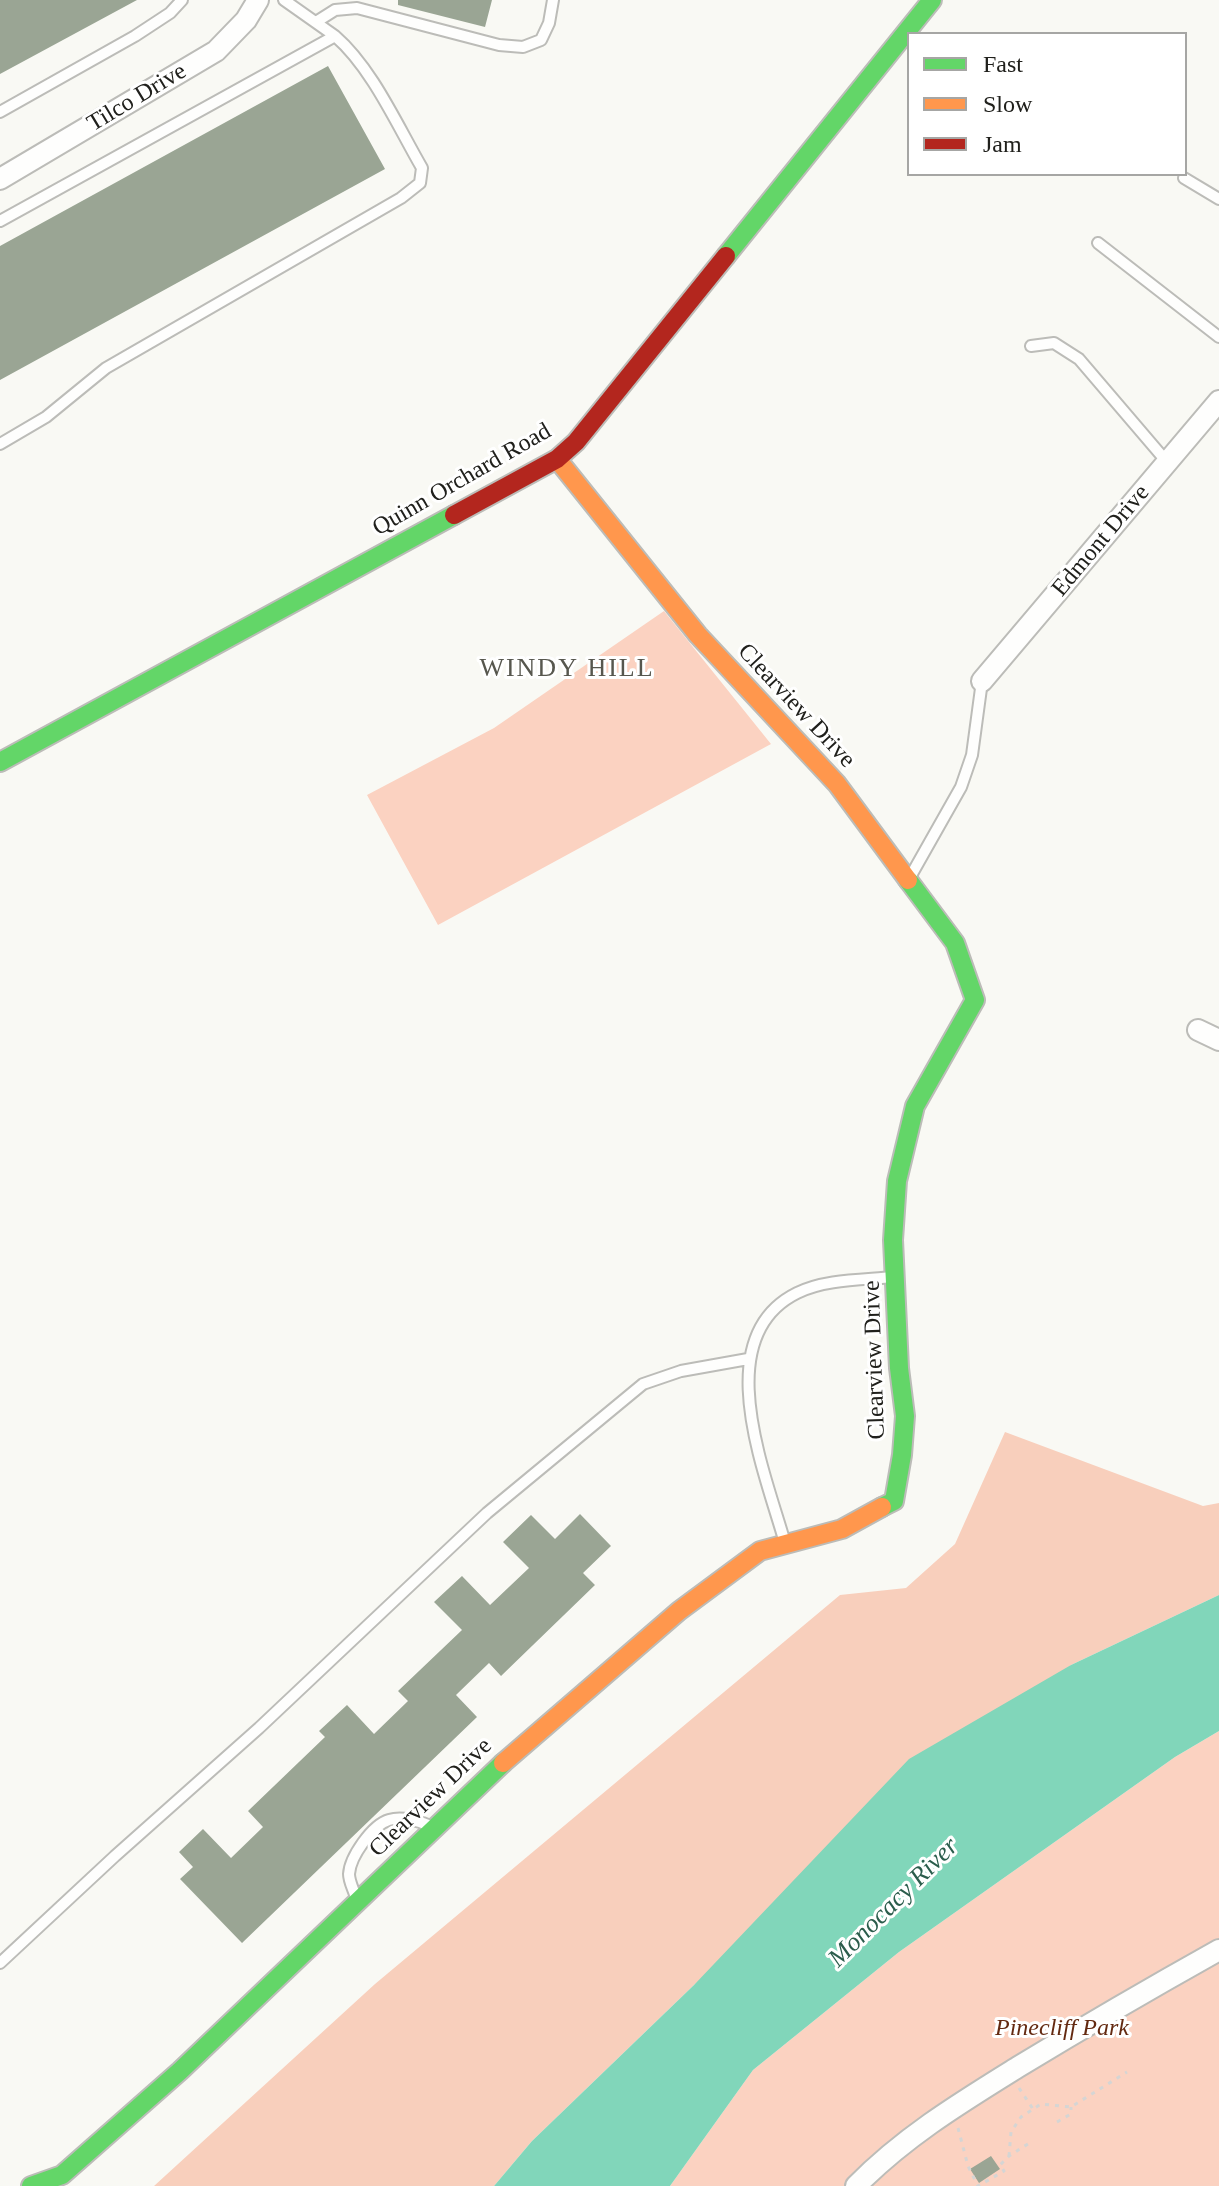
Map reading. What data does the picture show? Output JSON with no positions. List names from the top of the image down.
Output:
{
  "streets": {
    "street": [
      "Tilco Drive",
      "Quinn Orchard Road",
      "Edmont Drive",
      "Clearview Drive"
    ]
  },
  "crossings": [
    ["Quinn Orchard Road", "Clearview Drive"]
  ],
  "districts": ["WINDY HILL"],
  "water": ["Monocacy River"],
  "parks": ["Pinecliff Park"],
  "legend": ["Fast", "Slow", "Jam"]
}
